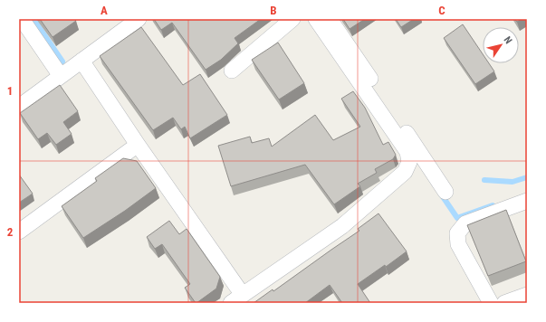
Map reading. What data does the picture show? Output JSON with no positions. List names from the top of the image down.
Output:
{
  "north": "top right",
  "grid": {
    "columns": ["A", "B", "C"],
    "rows": ["1", "2"]
  }
}
